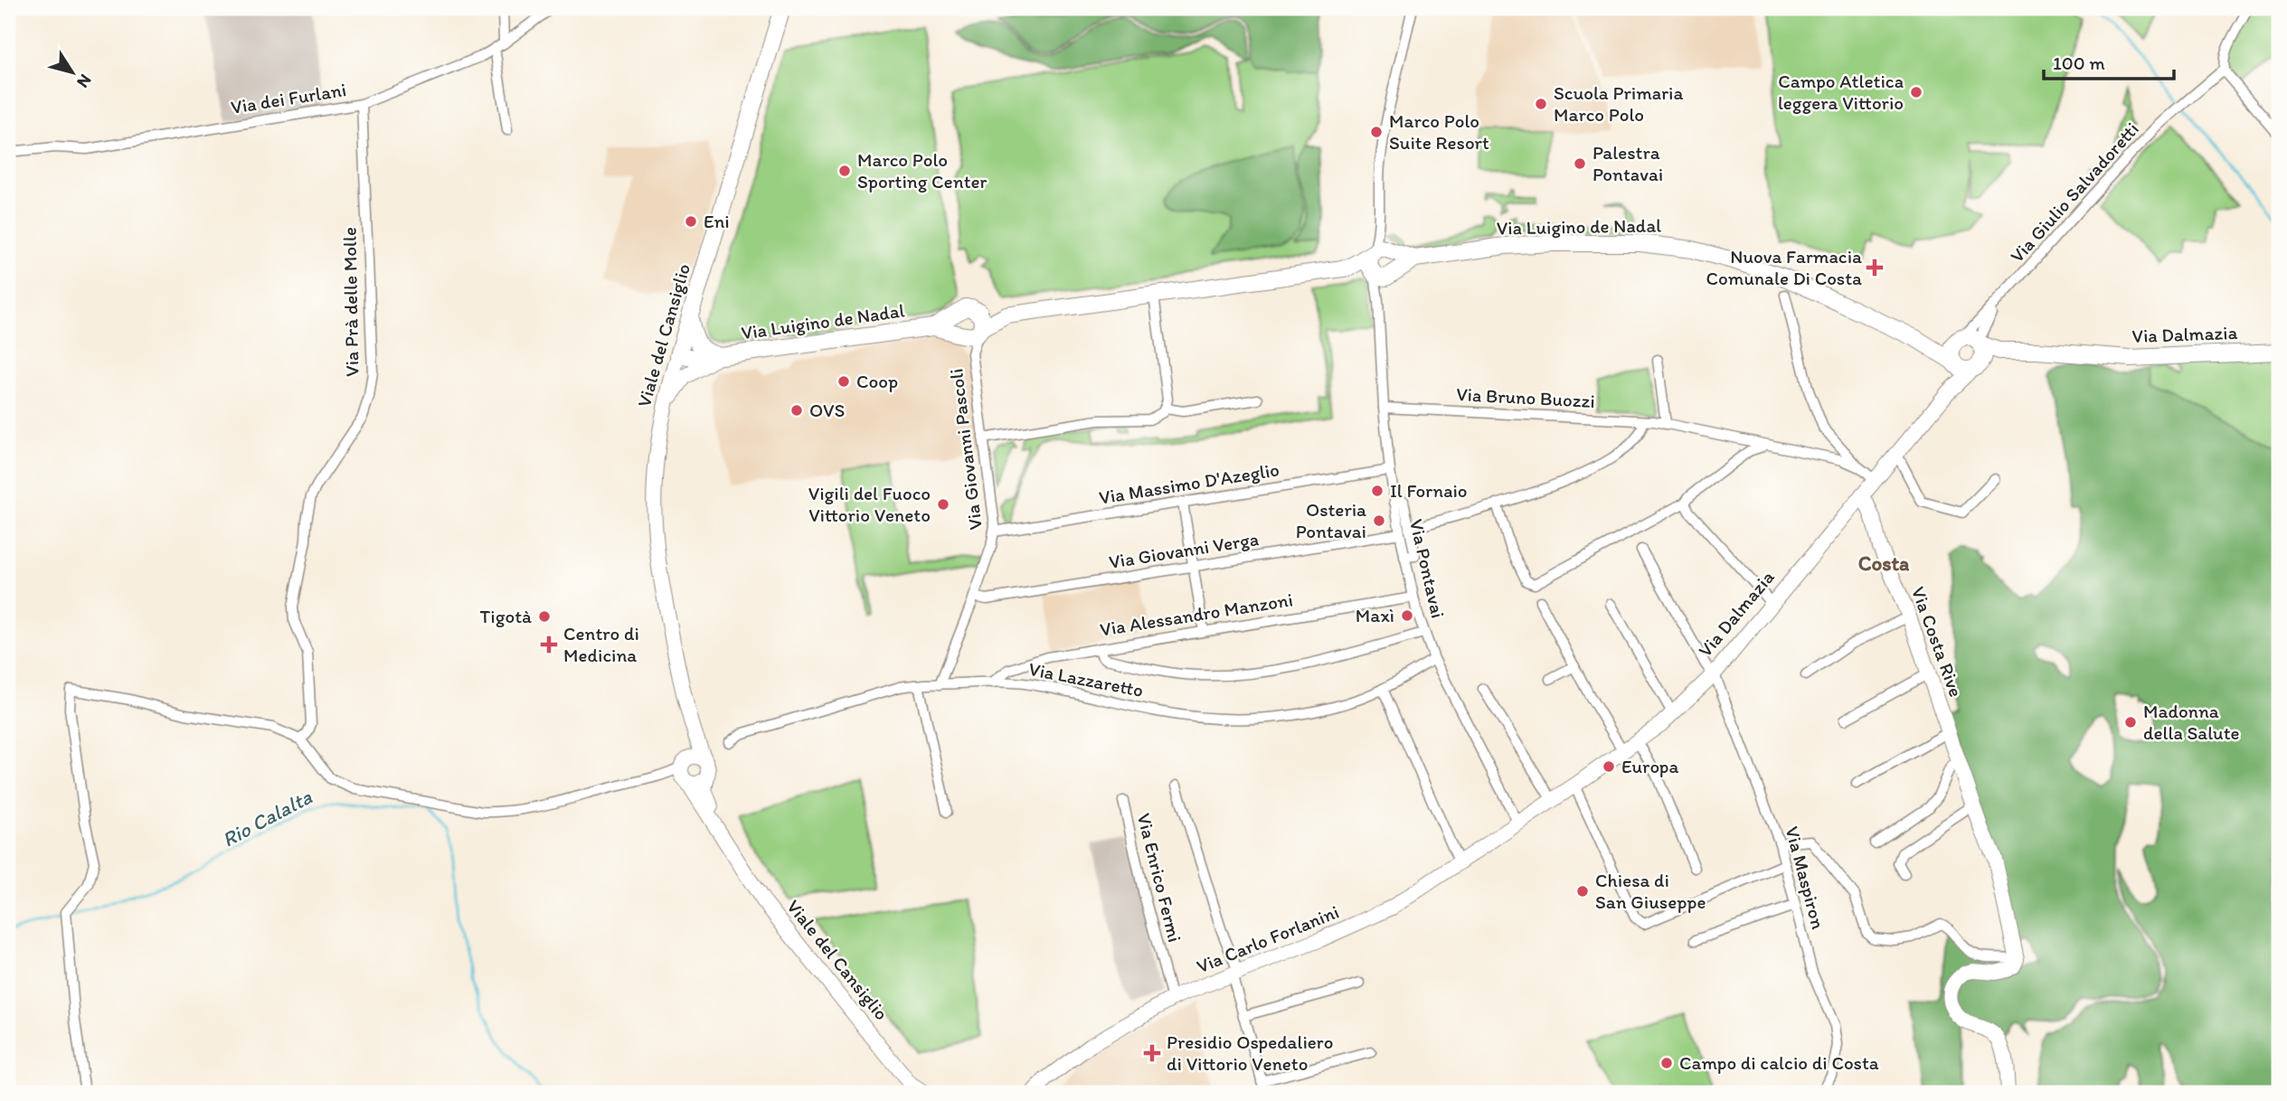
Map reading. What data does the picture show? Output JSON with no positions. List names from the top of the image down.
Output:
{
  "streets": {
    "main road": ["Via Luigino de Nadal", "Via Dalmazia", "Viale del Cansiglio"],
    "street": [
      "Via dei Furlani",
      "Via Giulio Salvadoretti",
      "Via Prà delle Molle",
      "Via Bruno Buozzi",
      "Via Giovanni Pascoli",
      "Via Massimo D'Azeglio",
      "Via Giovanni Verga",
      "Via Pontavai",
      "Via Alessandro Manzoni",
      "Via Costa Rive",
      "Via Lazzaretto",
      "Via Enrico Fermi",
      "Via Maspiron",
      "Via Carlo Forlanini"
    ]
  },
  "crossings": [
    ["Via dei Furlani", "Via Prà delle Molle"],
    ["Via Giulio Salvadoretti", "Via Luigino de Nadal"],
    ["Via Giulio Salvadoretti", "Via Dalmazia"],
    ["Via Luigino de Nadal", "Via Dalmazia"],
    ["Via Luigino de Nadal", "Viale del Cansiglio"],
    ["Via Luigino de Nadal", "Via Giovanni Pascoli"],
    ["Via Luigino de Nadal", "Via Pontavai"],
    ["Via Dalmazia", "Via Bruno Buozzi"],
    ["Via Dalmazia", "Via Pontavai"],
    ["Via Dalmazia", "Via Costa Rive"],
    ["Via Dalmazia", "Via Maspiron"],
    ["Via Dalmazia", "Via Carlo Forlanini"],
    ["Via Bruno Buozzi", "Via Giovanni Verga"],
    ["Via Bruno Buozzi", "Via Pontavai"],
    ["Via Giovanni Pascoli", "Via Massimo D'Azeglio"],
    ["Via Giovanni Pascoli", "Via Giovanni Verga"],
    ["Via Giovanni Pascoli", "Via Lazzaretto"],
    ["Via Massimo D'Azeglio", "Via Pontavai"],
    ["Via Giovanni Verga", "Via Pontavai"],
    ["Via Pontavai", "Via Alessandro Manzoni"],
    ["Via Pontavai", "Via Lazzaretto"],
    ["Via Pontavai", "Via Carlo Forlanini"],
    ["Via Alessandro Manzoni", "Via Lazzaretto"],
    ["Via Enrico Fermi", "Via Carlo Forlanini"]
  ],
  "districts": ["Costa"],
  "water": ["Rio Calalta"],
  "places": {
    "other": [
      "Campo Atletica leggera Vittorio",
      "Scuola Primaria Marco Polo",
      "Marco Polo Suite Resort",
      "Palestra Pontavai",
      "Marco Polo Sporting Center",
      "Eni",
      "Coop",
      "OVS",
      "Il Fornaio",
      "Vigili del Fuoco Vittorio Veneto",
      "Osteria Pontavai",
      "Maxì",
      "Tigotà",
      "Madonna della Salute",
      "Europa",
      "Chiesa di San Giuseppe",
      "Campo di calcio di Costa"
    ],
    "health": ["Nuova Farmacia Comunale Di Costa", "Centro di Medicina", "Presidio Ospedaliero di Vittorio Veneto"]
  },
  "scale_bar": "100 m",
  "north": "bottom right"
}
